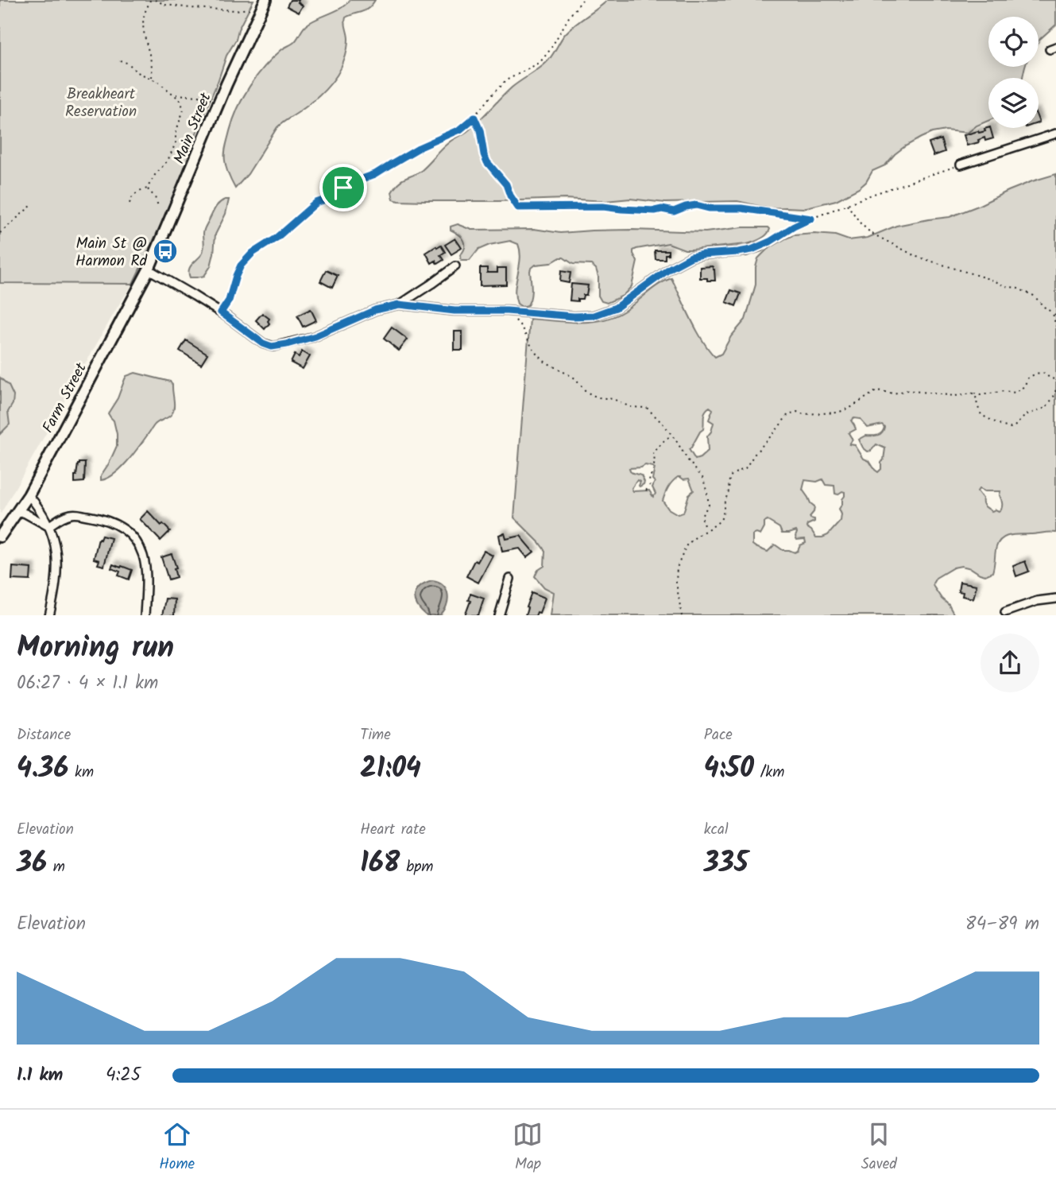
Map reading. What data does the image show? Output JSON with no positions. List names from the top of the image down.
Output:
{
  "streets": {
    "main road": ["Main Street", "Farm Street"]
  },
  "crossings": [
    ["Main Street", "Farm Street"]
  ],
  "parks": ["Breakheart Reservation"],
  "places": {
    "bus stop": ["Main St @ Harmon Rd"]
  },
  "page": {
    "heading": ["Morning run", "06:27 · 4 × 1.1 km"],
    "stats": [
      ["Distance", "4.36 km"],
      ["Time", "21:04"],
      ["Pace", "4:50 /km"],
      ["Elevation", "36 m"],
      ["Heart rate", "168 bpm"],
      ["kcal", "335"]
    ],
    "chart": ["Elevation", "84–89 m"],
    "list": [
      {
        "name": "1.1 km",
        "note": "4:25"
      }
    ],
    "tabs": ["Home", "Map", "Saved"]
  }
}
